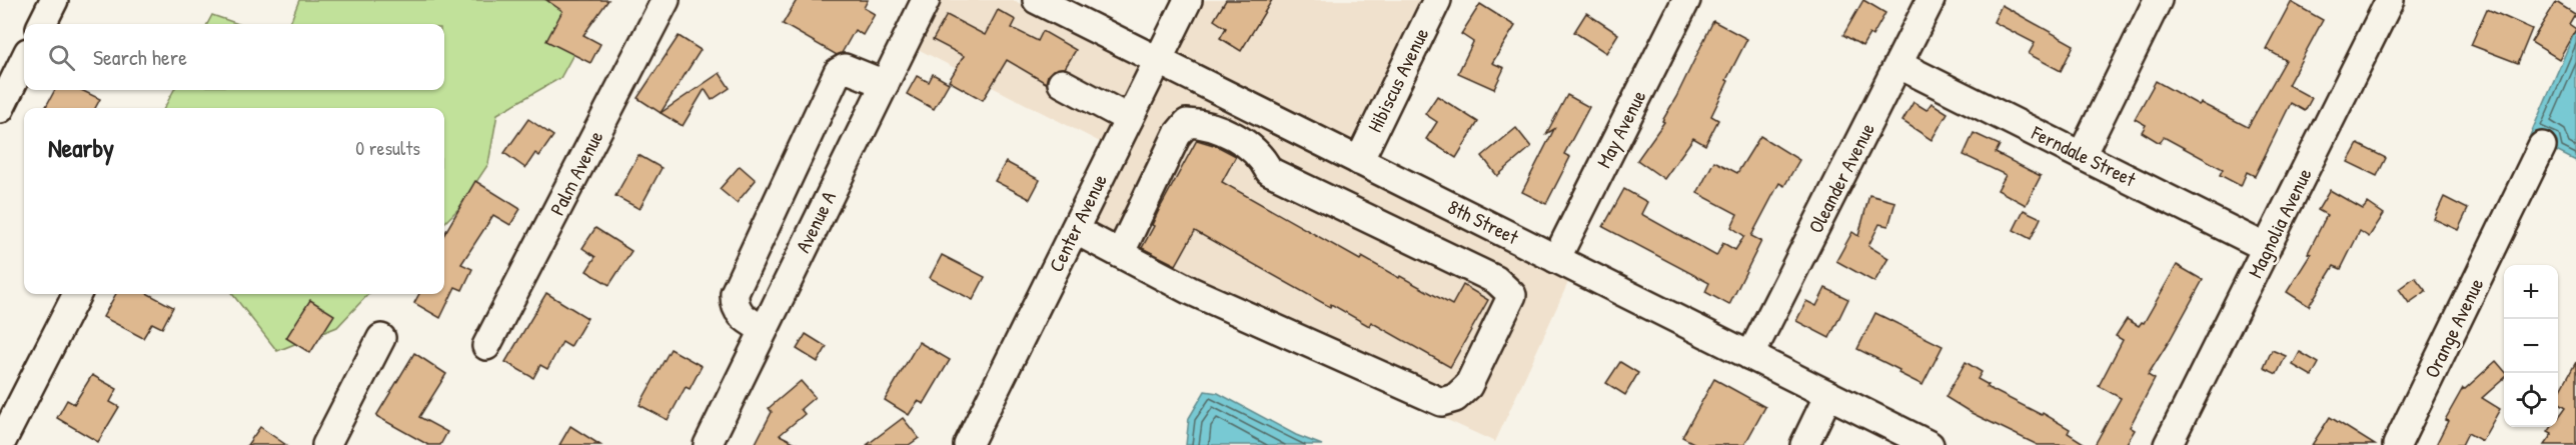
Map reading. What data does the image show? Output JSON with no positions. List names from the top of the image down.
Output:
{
  "streets": {
    "street": [
      "Hibiscus Avenue",
      "May Avenue",
      "Ferndale Street",
      "Palm Avenue",
      "Oleander Avenue",
      "Avenue A",
      "8th Street",
      "Center Avenue",
      "Magnolia Avenue",
      "Orange Avenue"
    ]
  },
  "crossings": [
    ["Hibiscus Avenue", "8th Street"],
    ["May Avenue", "8th Street"],
    ["Ferndale Street", "Oleander Avenue"],
    ["Ferndale Street", "Magnolia Avenue"],
    ["Oleander Avenue", "8th Street"],
    ["8th Street", "Center Avenue"]
  ],
  "page": {
    "search": "Search here",
    "heading": ["Nearby", "0 results"],
    "map_buttons": ["+", "−"]
  }
}
